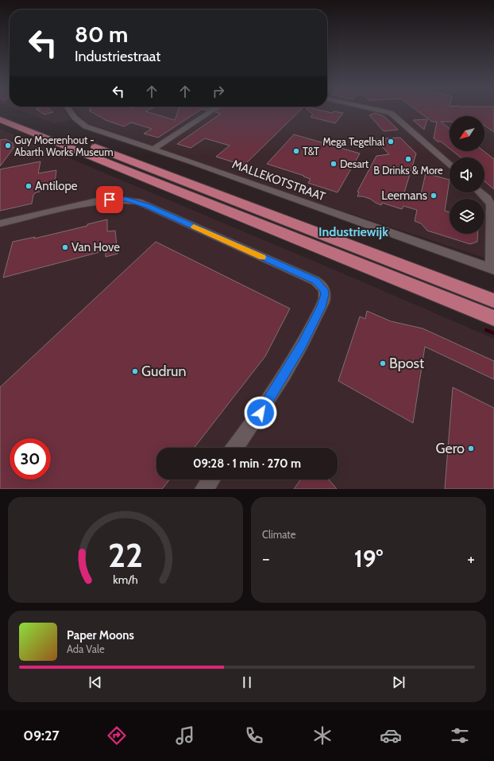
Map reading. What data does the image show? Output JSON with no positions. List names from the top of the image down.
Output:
{
  "streets": {
    "street": ["MALLEKOTSTRAAT"]
  },
  "districts": ["Industriewijk"],
  "places": [
    "Mega Tegelhal",
    "Guy Moerenhout - Abarth Works Museum",
    "T&T",
    "B Drinks & More",
    "Desart",
    "Antilope",
    "Leemans",
    "Van Hove",
    "Bpost",
    "Gudrun",
    "Gero"
  ],
  "north": "bottom left",
  "page": {
    "turn": ["80 m", "Industriestraat"],
    "limit": "30",
    "trip": "09:28 · 1 min · 270 m",
    "tile": "Climate",
    "heat": ["−", "19°", "+"],
    "song": ["Paper Moons", "Ada Vale"],
    "tabs": "09:27",
    "gauge": ["22", "km/h"]
  }
}
